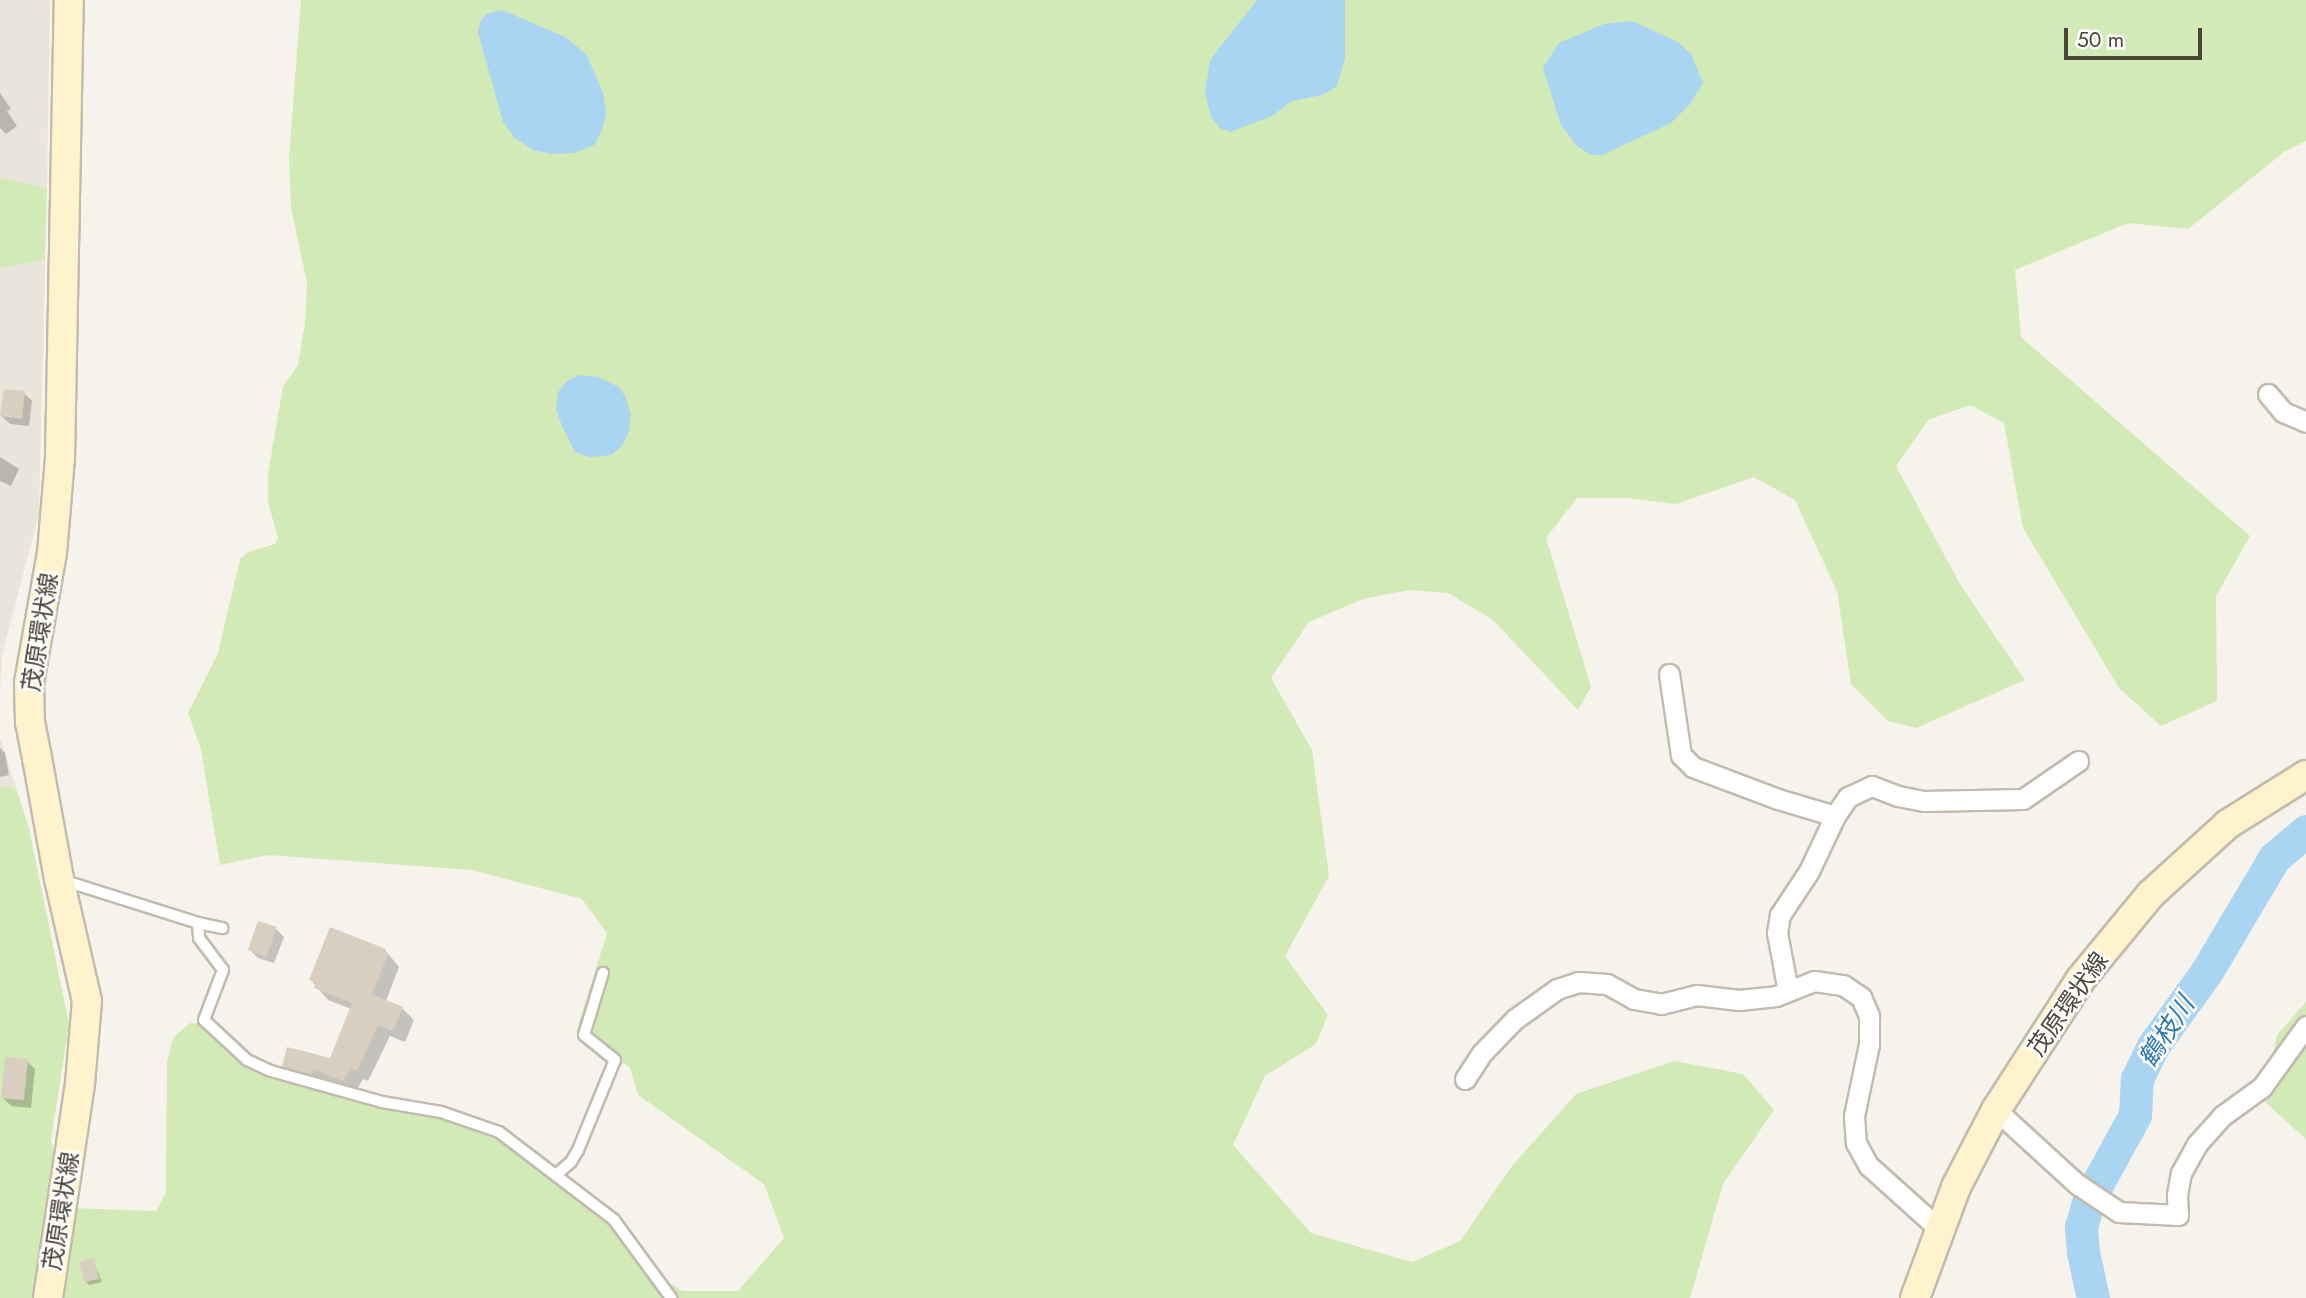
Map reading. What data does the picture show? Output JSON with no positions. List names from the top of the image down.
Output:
{
  "streets": {
    "main road": ["茂原環状線"]
  },
  "water": ["鶴枝川"],
  "scale_bar": "50 m"
}
